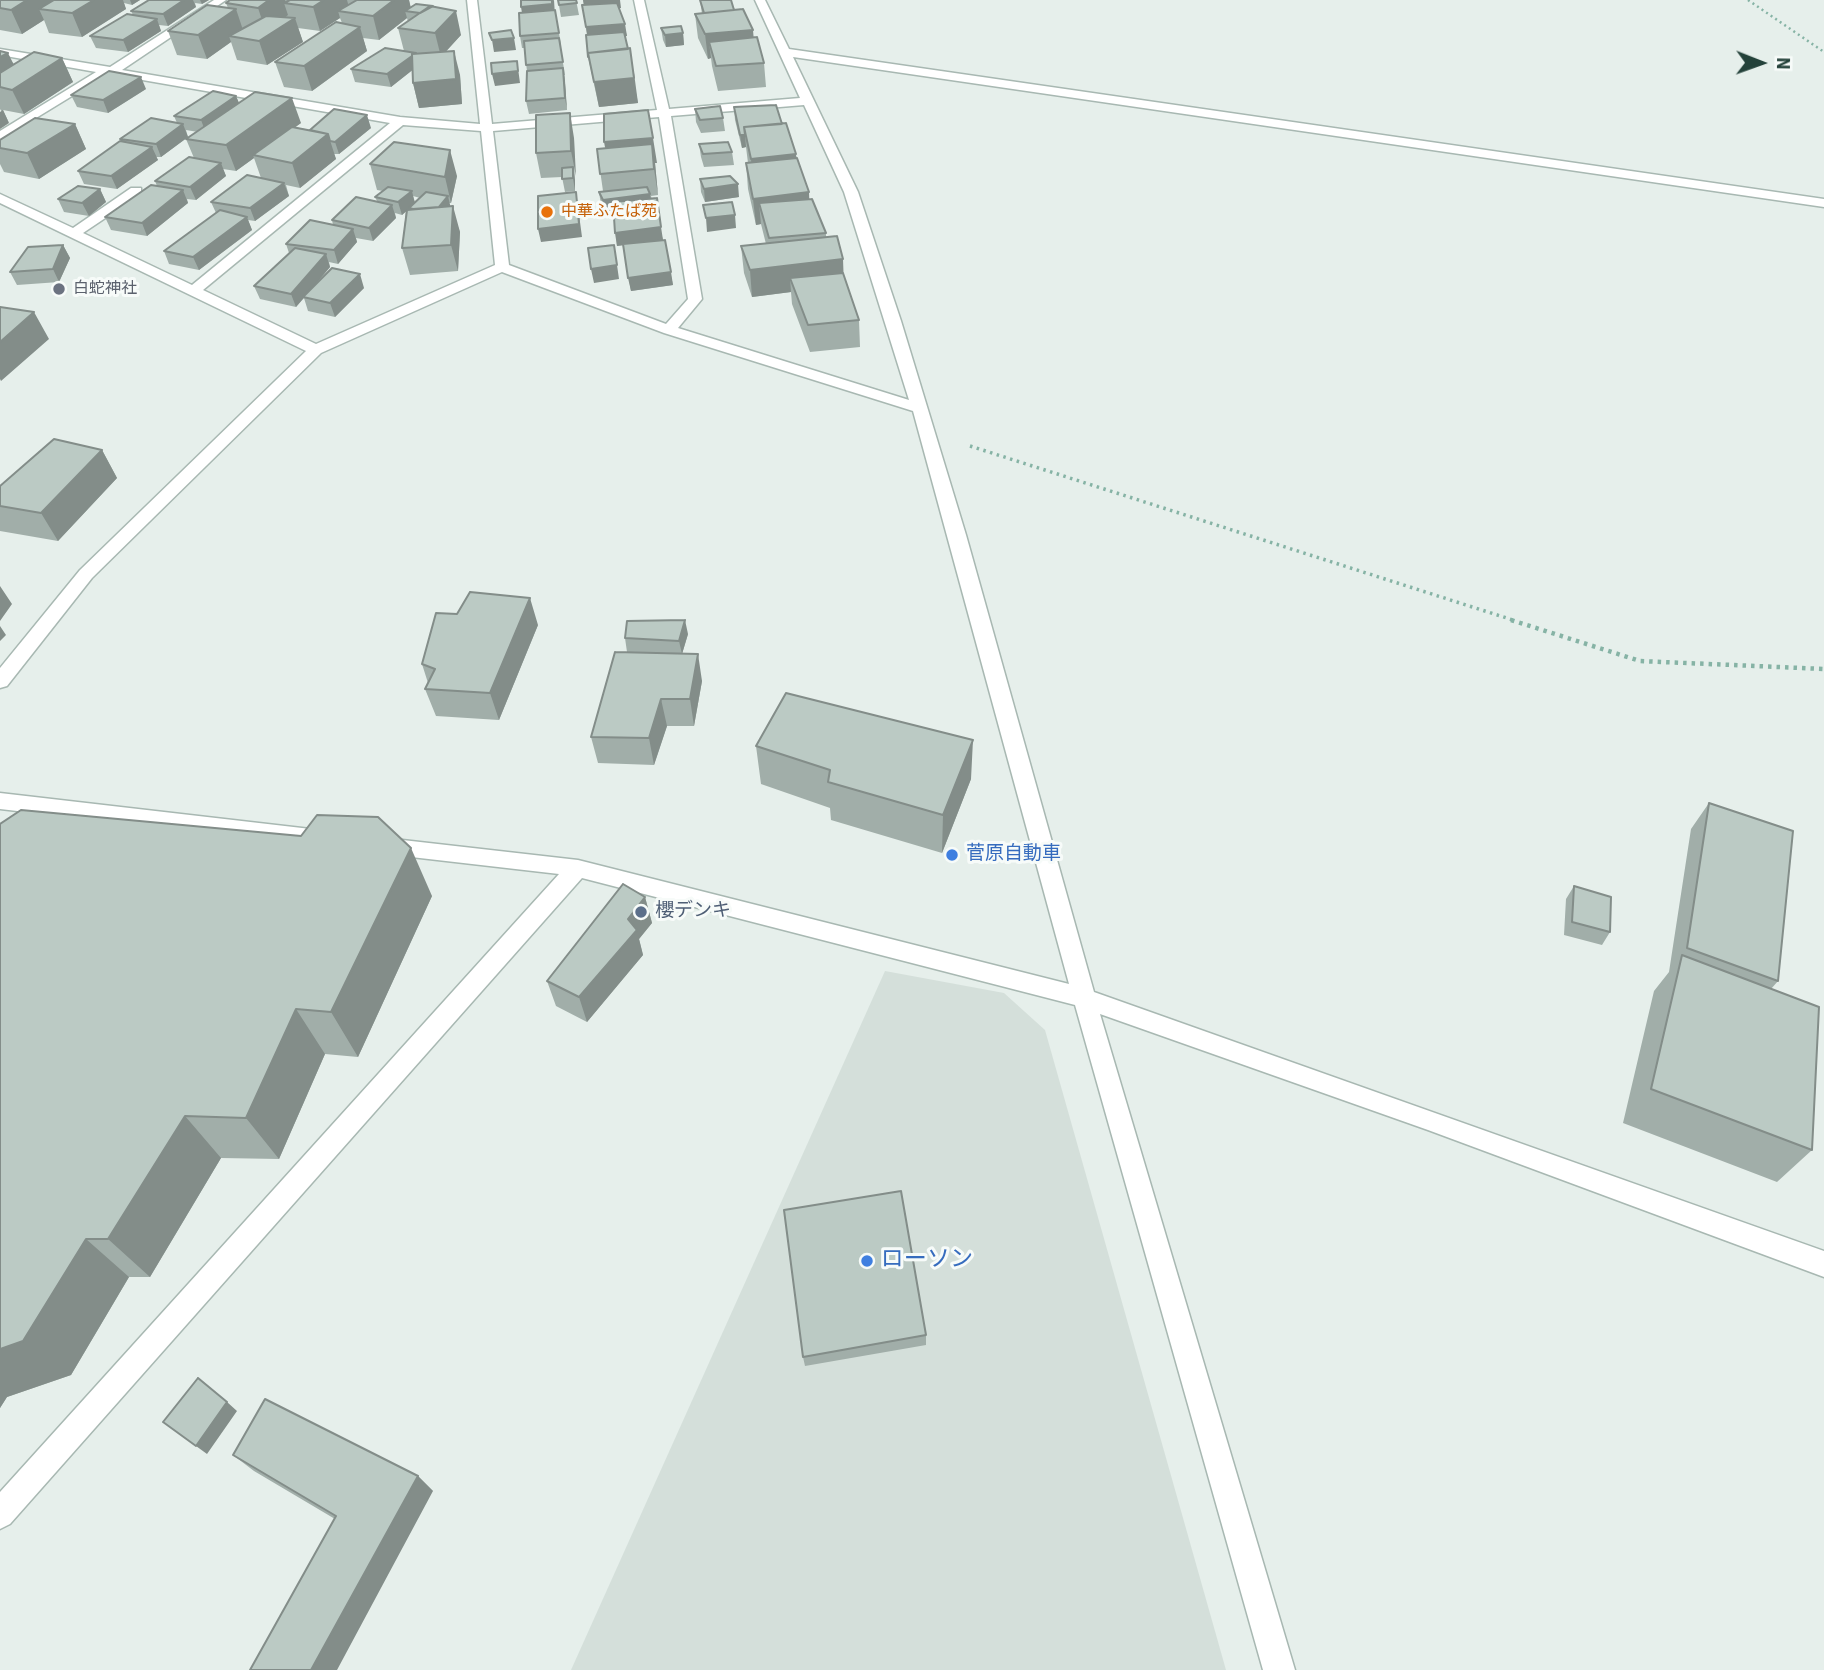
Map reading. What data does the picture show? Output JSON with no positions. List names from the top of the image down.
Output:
{
  "places": [
    "中華ふたば苑",
    "白蛇神社",
    "菅原自動車",
    "櫻デンキ",
    "ローソン"
  ],
  "north": "right"
}
